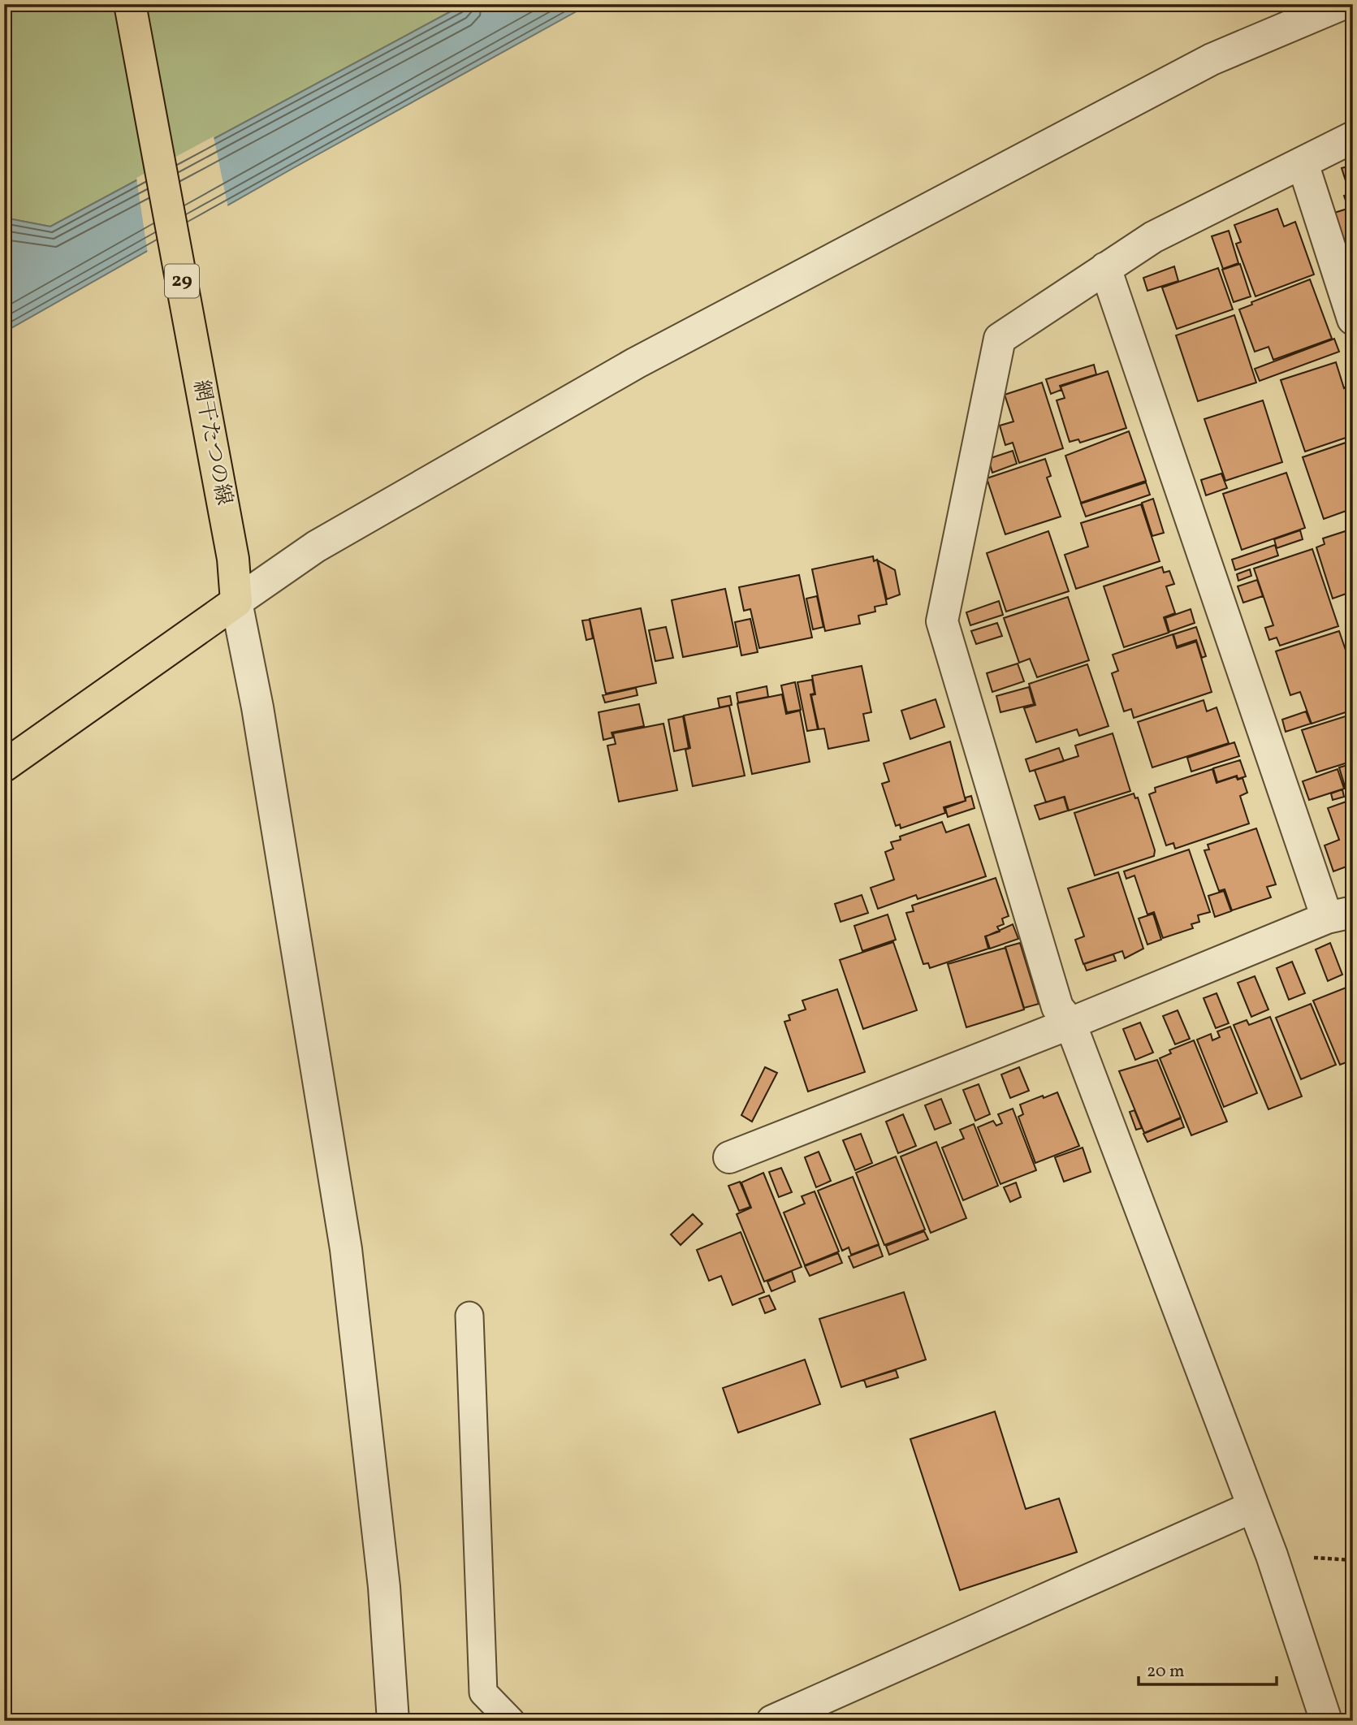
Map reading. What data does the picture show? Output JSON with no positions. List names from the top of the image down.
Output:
{
  "streets": {
    "main road": ["29", "網干たつの線"]
  },
  "scale_bar": "20 m"
}
